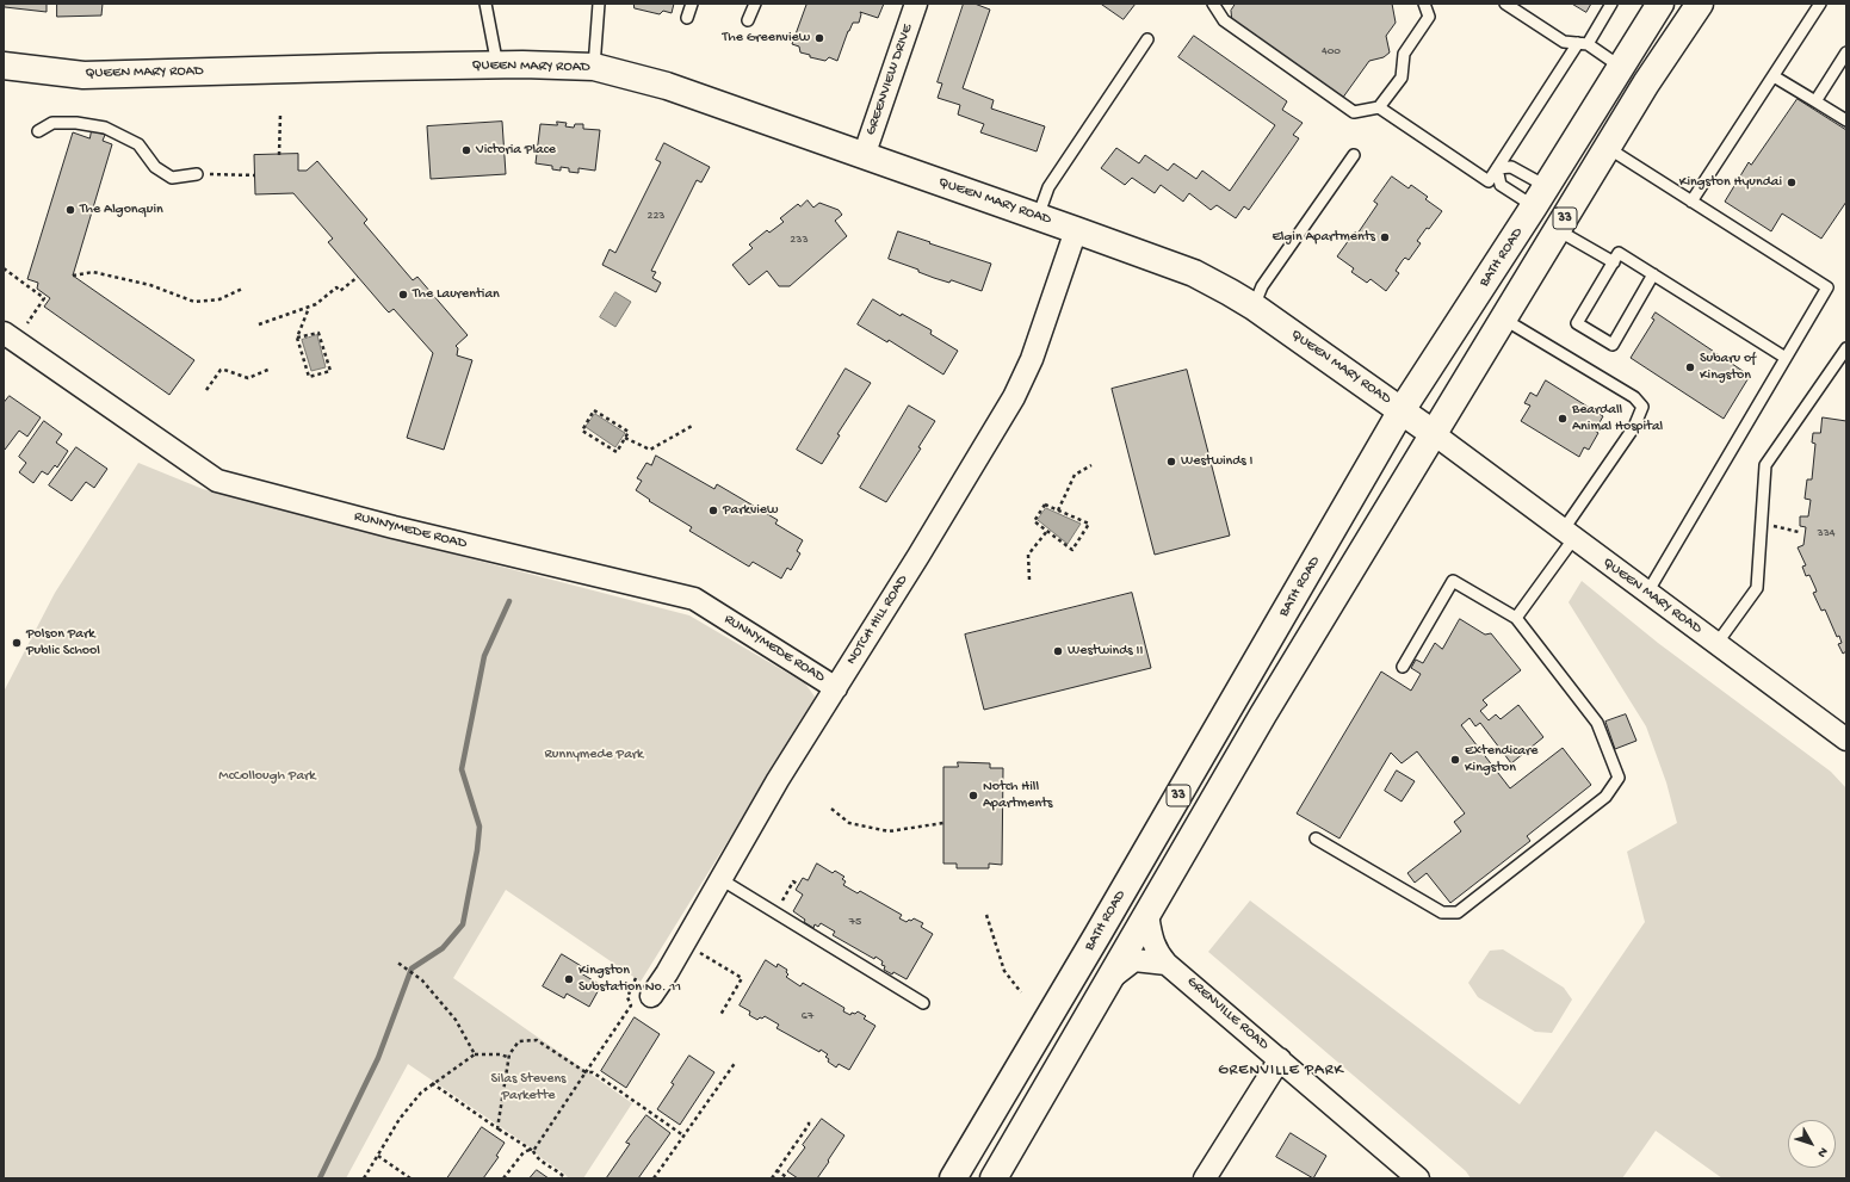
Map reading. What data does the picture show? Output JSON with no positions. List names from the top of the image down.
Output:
{
  "streets": {
    "main road": ["QUEEN MARY ROAD", "33", "BATH ROAD"],
    "street": [
      "GREENVIEW DRIVE",
      "RUNNYMEDE ROAD",
      "NOTCH HILL ROAD",
      "GRENVILLE ROAD"
    ]
  },
  "crossings": [
    ["QUEEN MARY ROAD", "GREENVIEW DRIVE"],
    ["QUEEN MARY ROAD", "33"],
    ["QUEEN MARY ROAD", "BATH ROAD"],
    ["QUEEN MARY ROAD", "NOTCH HILL ROAD"],
    ["33", "GRENVILLE ROAD"],
    ["RUNNYMEDE ROAD", "NOTCH HILL ROAD"]
  ],
  "districts": ["GRENVILLE PARK"],
  "parks": ["Runnymede Park", "McCollough Park", "Silas Stevens Parkette"],
  "places": [
    "The Greenview",
    "Victoria Place",
    "Kingston Hyundai",
    "The Algonquin",
    "Elgin Apartments",
    "The Laurentian",
    "Subaru of Kingston",
    "Beardall Animal Hospital",
    "Westwinds I",
    "Parkview",
    "Polson Park Public School",
    "Westwinds II",
    "Extendicare Kingston",
    "Notch Hill Apartments",
    "Kingston Substation No. 11"
  ],
  "house_numbers": [
    "400",
    "223",
    "233",
    "334",
    "75",
    "67"
  ],
  "north": "bottom right"
}
